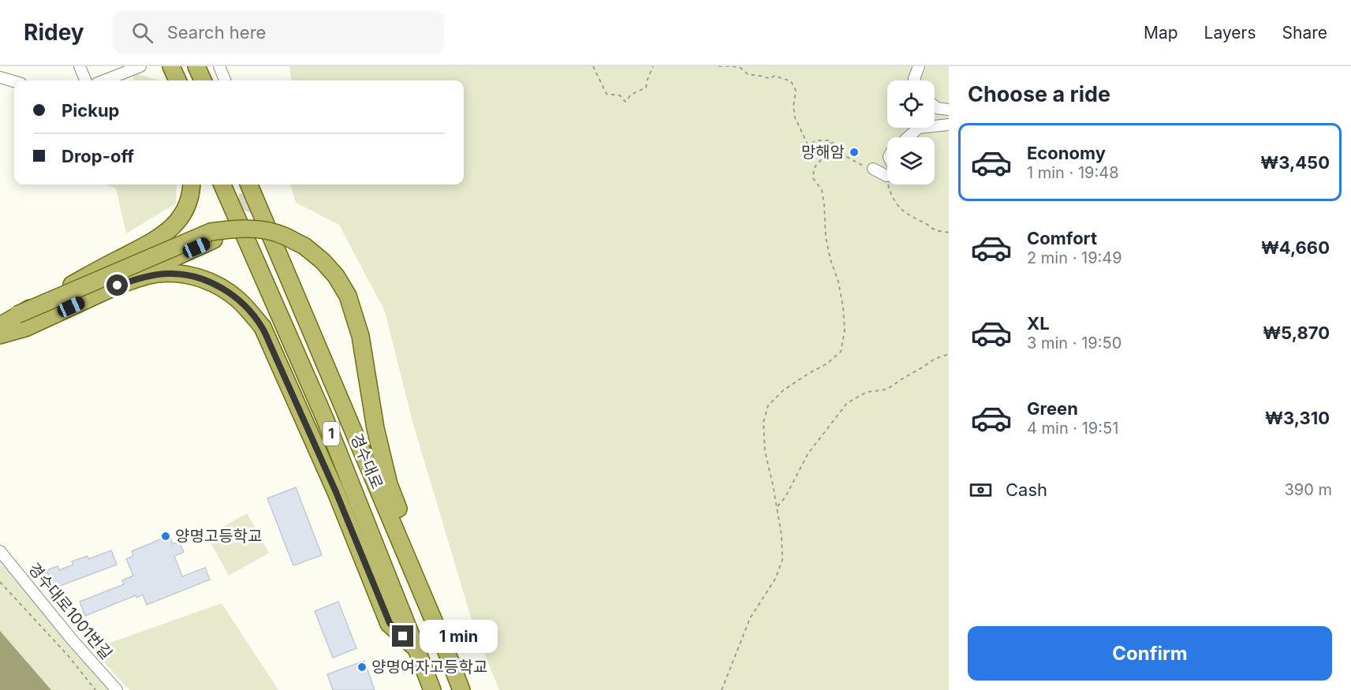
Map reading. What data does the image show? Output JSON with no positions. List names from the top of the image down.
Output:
{
  "streets": {
    "main road": ["1", "경수대로"],
    "street": ["경수대로1001번길"]
  },
  "places": ["망해암", "양명고등학교", "양명여자고등학교"],
  "page": {
    "header": "Ridey",
    "search": "Search here",
    "nav": ["Map", "Layers", "Share"],
    "heading": "Choose a ride",
    "banner": ["Pickup", "Drop-off"],
    "list": [
      {
        "name": "Economy",
        "note": "1 min · 19:48",
        "value": "₩3,450"
      },
      {
        "name": "Comfort",
        "note": "2 min · 19:49",
        "value": "₩4,660"
      },
      {
        "name": "XL",
        "note": "3 min · 19:50",
        "value": "₩5,870"
      },
      {
        "name": "Green",
        "note": "4 min · 19:51",
        "value": "₩3,310"
      }
    ],
    "pay": ["Cash", "390 m"],
    "buttons": "Confirm",
    "bubble": "1 min"
  }
}
